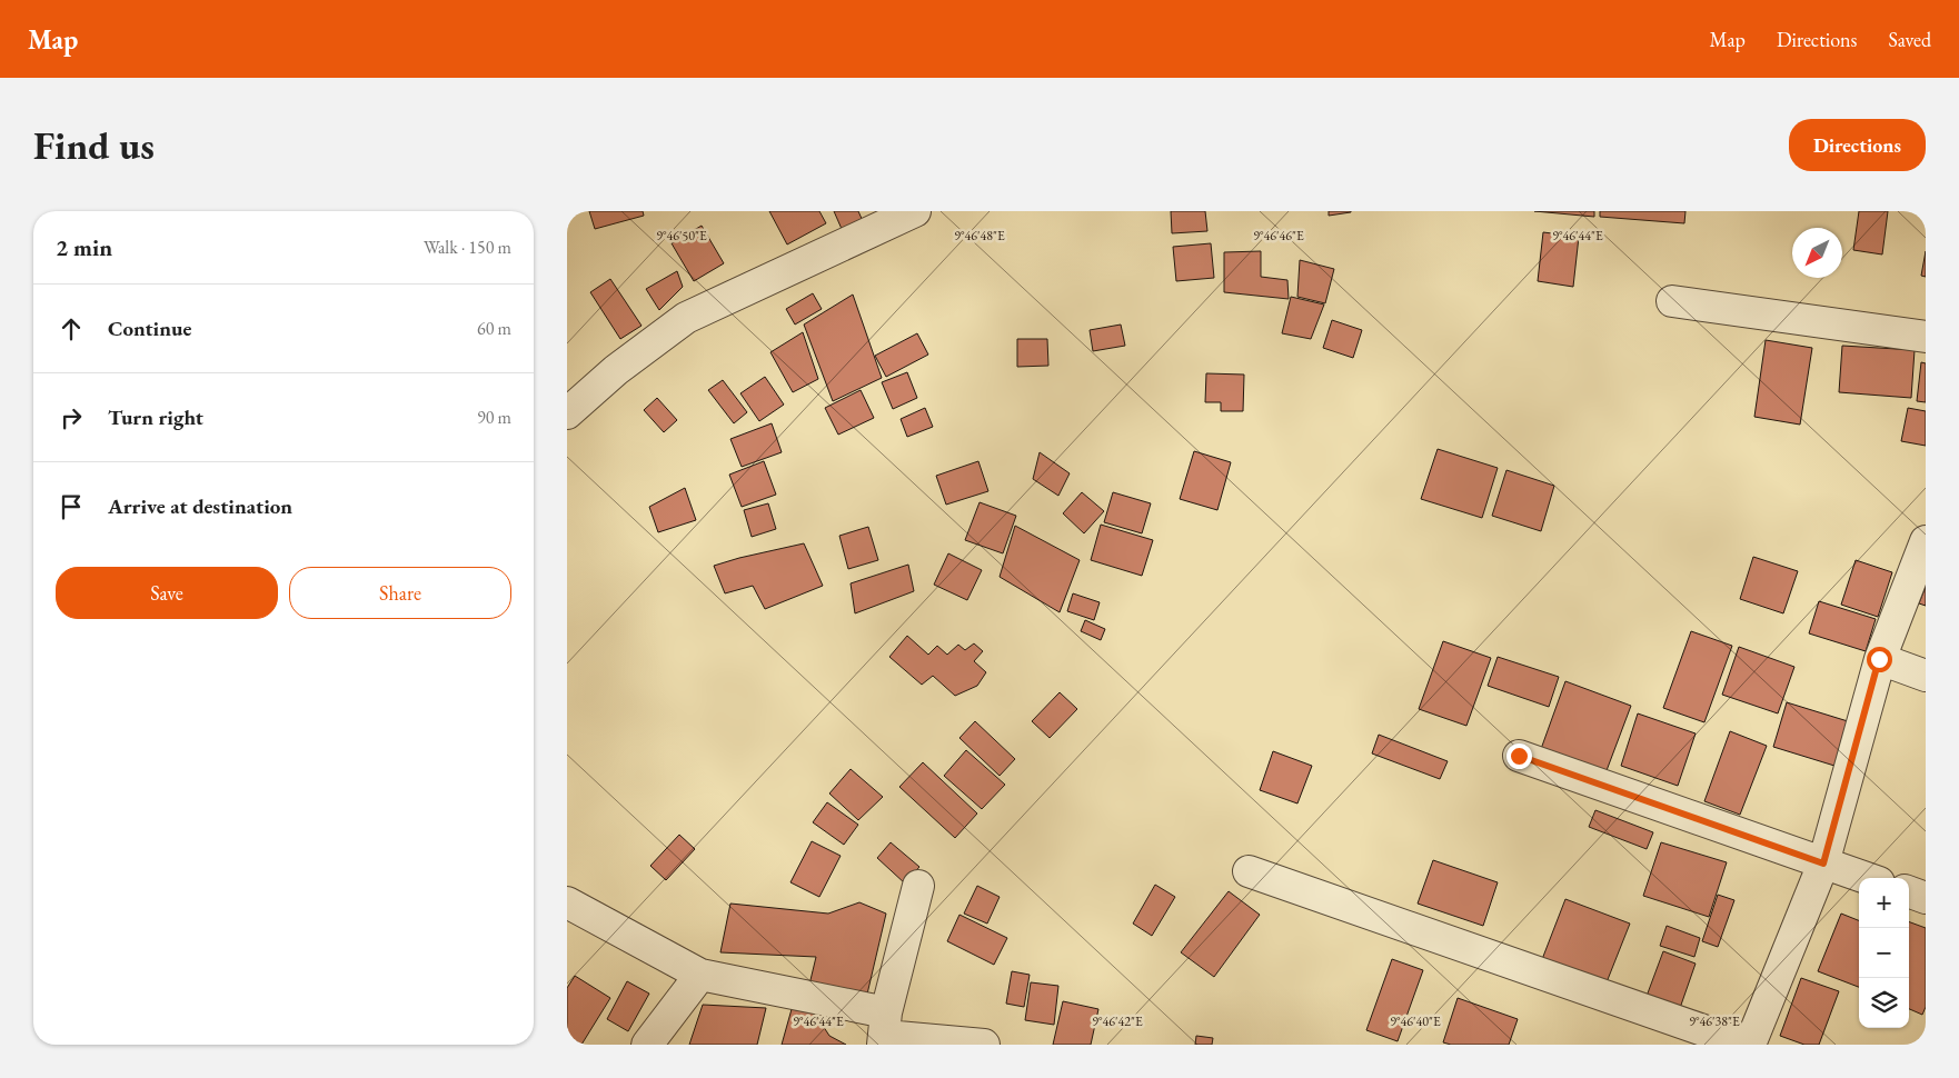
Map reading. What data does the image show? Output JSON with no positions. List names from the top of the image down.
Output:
{
  "north": "bottom left",
  "page": {
    "header": "Map",
    "nav": ["Map", "Directions", "Saved"],
    "buttons": [
      "Directions",
      ["Save", "Share"]
    ],
    "title": "Find us",
    "heading": ["2 min", "Walk · 150 m"],
    "list": [
      ["Continue", "60 m"],
      ["Turn right", "90 m"],
      "Arrive at destination"
    ],
    "map_buttons": ["+", "−"]
  },
  "coordinates": [
    "9°46'50\"E",
    "9°46'48\"E",
    "9°46'46\"E",
    "9°46'44\"E",
    "9°46'42\"E",
    "9°46'40\"E",
    "9°46'38\"E"
  ]
}
